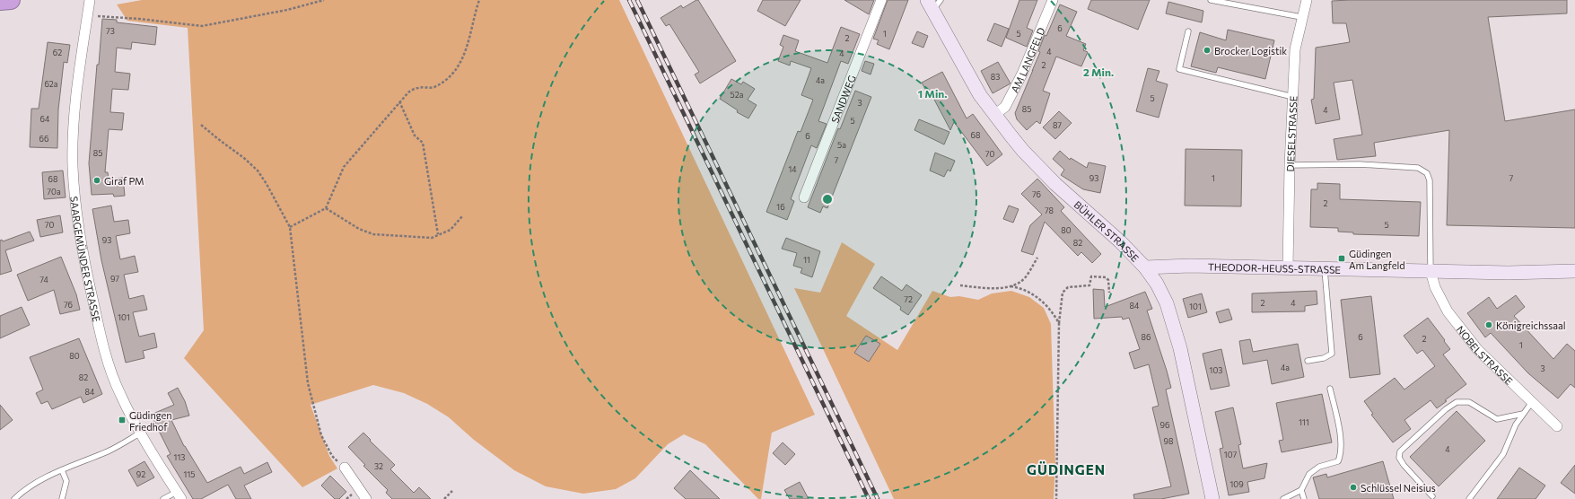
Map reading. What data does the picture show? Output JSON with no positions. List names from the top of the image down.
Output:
{
  "streets": {
    "main road": ["BÜHLER STRASSE", "THEODOR-HEUSS-STRASSE"],
    "street": [
      "AM LANGFELD",
      "SANDWEG",
      "DIESELSTRASSE",
      "SAARGEMÜNDER STRASSE",
      "NOBELSTRASSE"
    ]
  },
  "crossings": [
    ["AM LANGFELD", "BÜHLER STRASSE"],
    ["DIESELSTRASSE", "THEODOR-HEUSS-STRASSE"],
    ["BÜHLER STRASSE", "THEODOR-HEUSS-STRASSE"],
    ["THEODOR-HEUSS-STRASSE", "NOBELSTRASSE"]
  ],
  "districts": ["GÜDINGEN"],
  "places": {
    "other": [
      "Brocker Logistik",
      "Giraf PM",
      "Königreichssaal",
      "Schlüssel Neisius"
    ],
    "transit": ["Güdingen Am Langfeld", "Güdingen Friedhof"]
  },
  "house_numbers": [
    "6",
    "73",
    "1",
    "5",
    "2",
    "4",
    "62",
    "4",
    "2",
    "83",
    "4a",
    "62a",
    "52a",
    "5",
    "3",
    "85",
    "4",
    "64",
    "5",
    "87",
    "68",
    "6",
    "66",
    "5a",
    "85",
    "70",
    "7",
    "14",
    "93",
    "1",
    "7",
    "68",
    "70a",
    "76",
    "2",
    "16",
    "78",
    "70",
    "5",
    "80",
    "93",
    "82",
    "11",
    "97",
    "74",
    "72",
    "2",
    "4",
    "76",
    "84",
    "101",
    "101",
    "86",
    "6",
    "2",
    "1",
    "80",
    "4a",
    "3",
    "103",
    "82",
    "84",
    "111",
    "96",
    "98",
    "4",
    "107",
    "113",
    "32",
    "92",
    "115",
    "109"
  ],
  "rings": ["2 Min.", "1 Min."]
}
